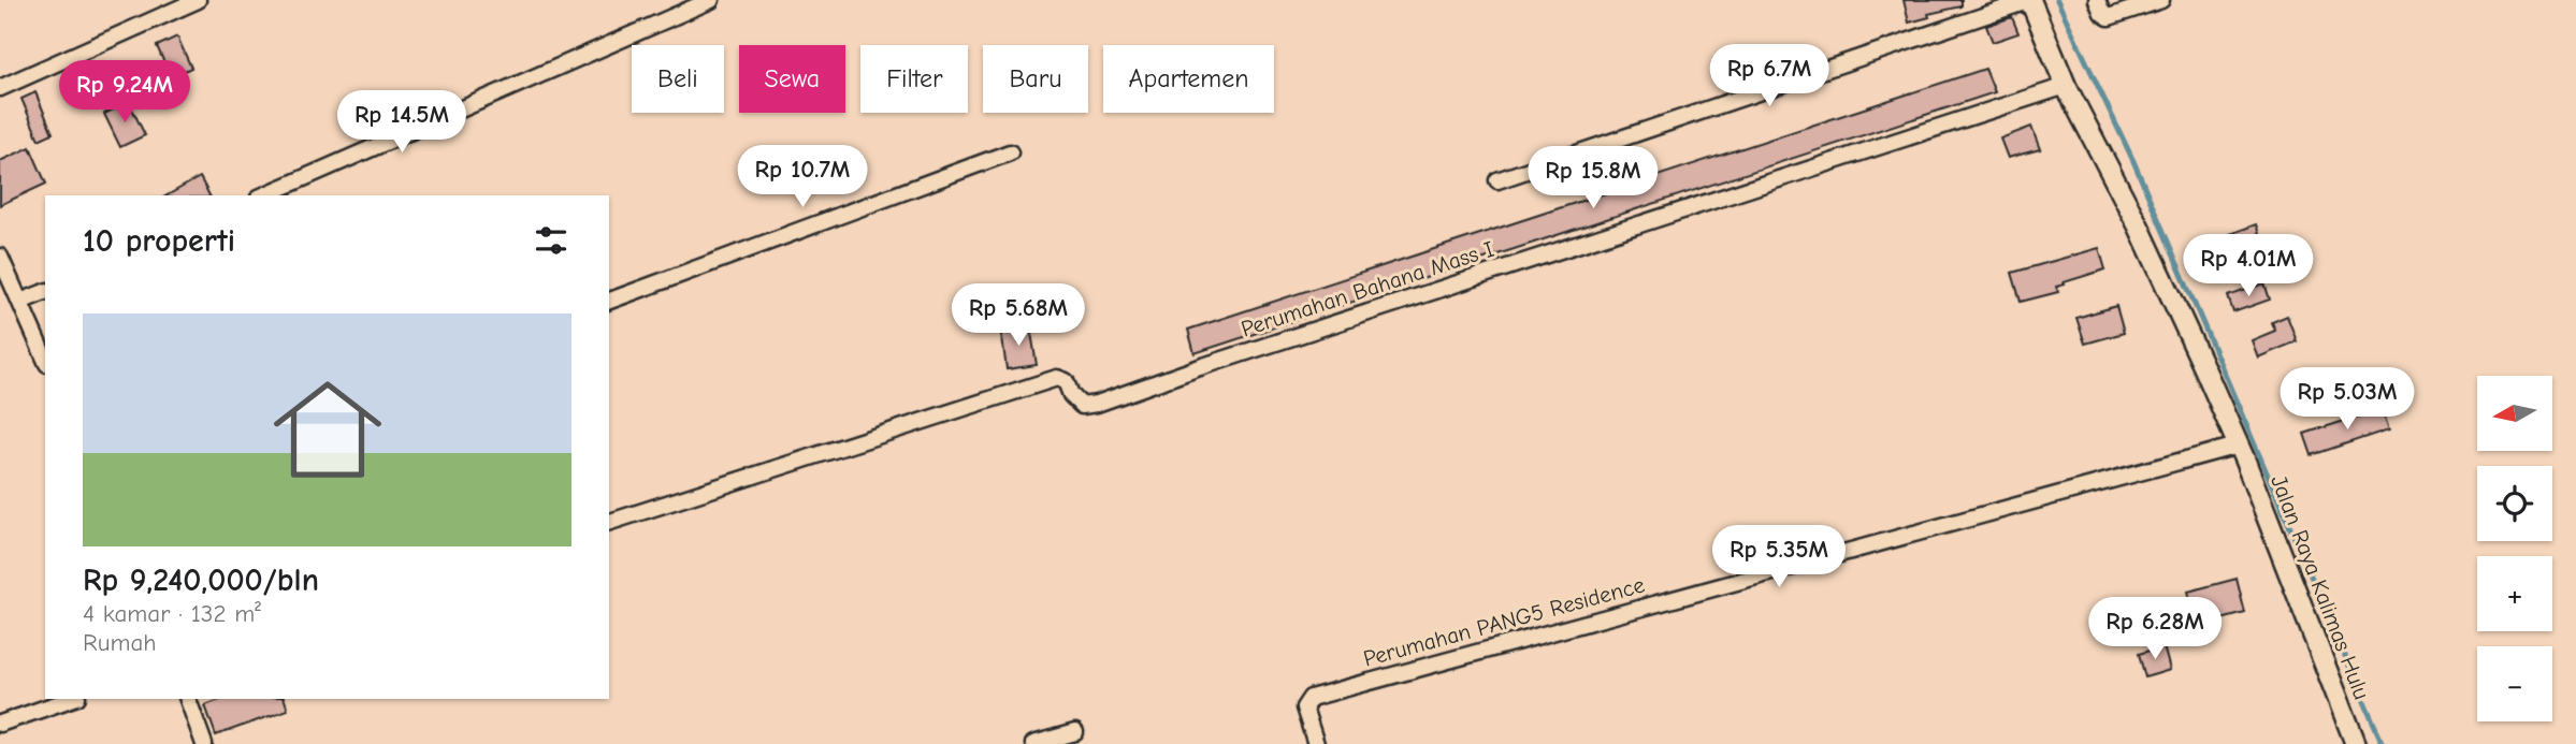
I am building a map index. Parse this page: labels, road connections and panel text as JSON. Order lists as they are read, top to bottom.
{
  "streets": {
    "street": ["Perumahan Bahana Mass I", "Jalan Raya Kalimas Hulu", "Perumahan PANG5 Residence"]
  },
  "crossings": [
    ["Perumahan Bahana Mass I", "Jalan Raya Kalimas Hulu"],
    ["Jalan Raya Kalimas Hulu", "Perumahan PANG5 Residence"]
  ],
  "north": "left",
  "page": {
    "price": [
      "Rp 6.7M",
      "Rp 9.24M",
      "Rp 14.5M",
      "Rp 10.7M",
      "Rp 15.8M",
      "Rp 4.01M",
      "Rp 5.68M",
      "Rp 5.03M",
      "Rp 5.35M",
      "Rp 6.28M"
    ],
    "chip": [
      "Beli",
      "Sewa",
      "Filter",
      "Baru",
      "Apartemen"
    ],
    "heading": "10 properti",
    "list": [
      {
        "name": "Rp 9,240,000/bln",
        "note": "4 kamar · 132 m² · Rumah"
      }
    ],
    "map_buttons": ["+", "−"]
  }
}
